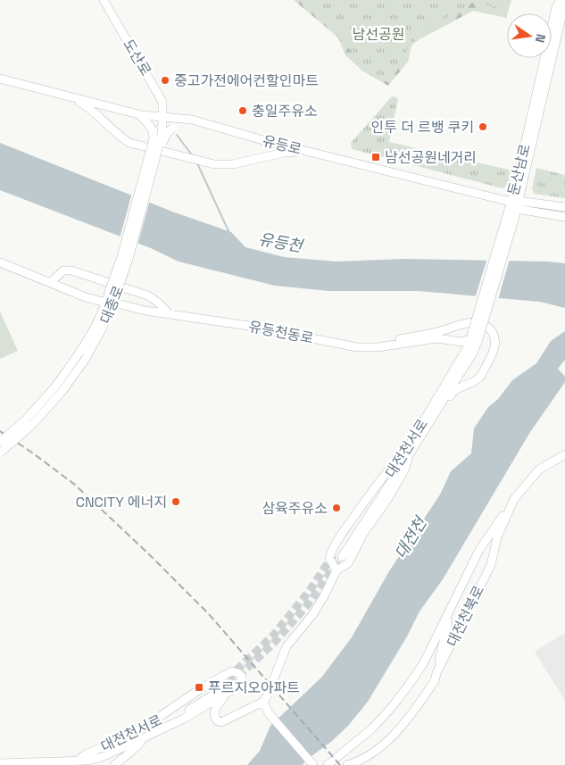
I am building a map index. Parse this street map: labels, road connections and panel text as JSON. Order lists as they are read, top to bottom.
{
  "streets": {
    "main road": [
      "도산로",
      "유등로",
      "둔산남로",
      "대종로",
      "유등천동로",
      "대전천서로",
      "대전천북로"
    ]
  },
  "crossings": [
    ["도산로", "유등로"],
    ["도산로", "대종로"],
    ["유등로", "둔산남로"],
    ["유등로", "대종로"],
    ["둔산남로", "유등천동로"],
    ["둔산남로", "대전천서로"],
    ["대종로", "유등천동로"],
    ["유등천동로", "대전천서로"]
  ],
  "water": ["유등천", "대전천"],
  "parks": ["남선공원"],
  "places": {
    "other": [
      "중고가전에어컨할인마트",
      "충일주유소",
      "인투 더 르뱅 쿠키",
      "CNCITY 에너지",
      "삼육주유소"
    ],
    "transit": ["남선공원네거리", "푸르지오아파트"]
  },
  "north": "right"
}
